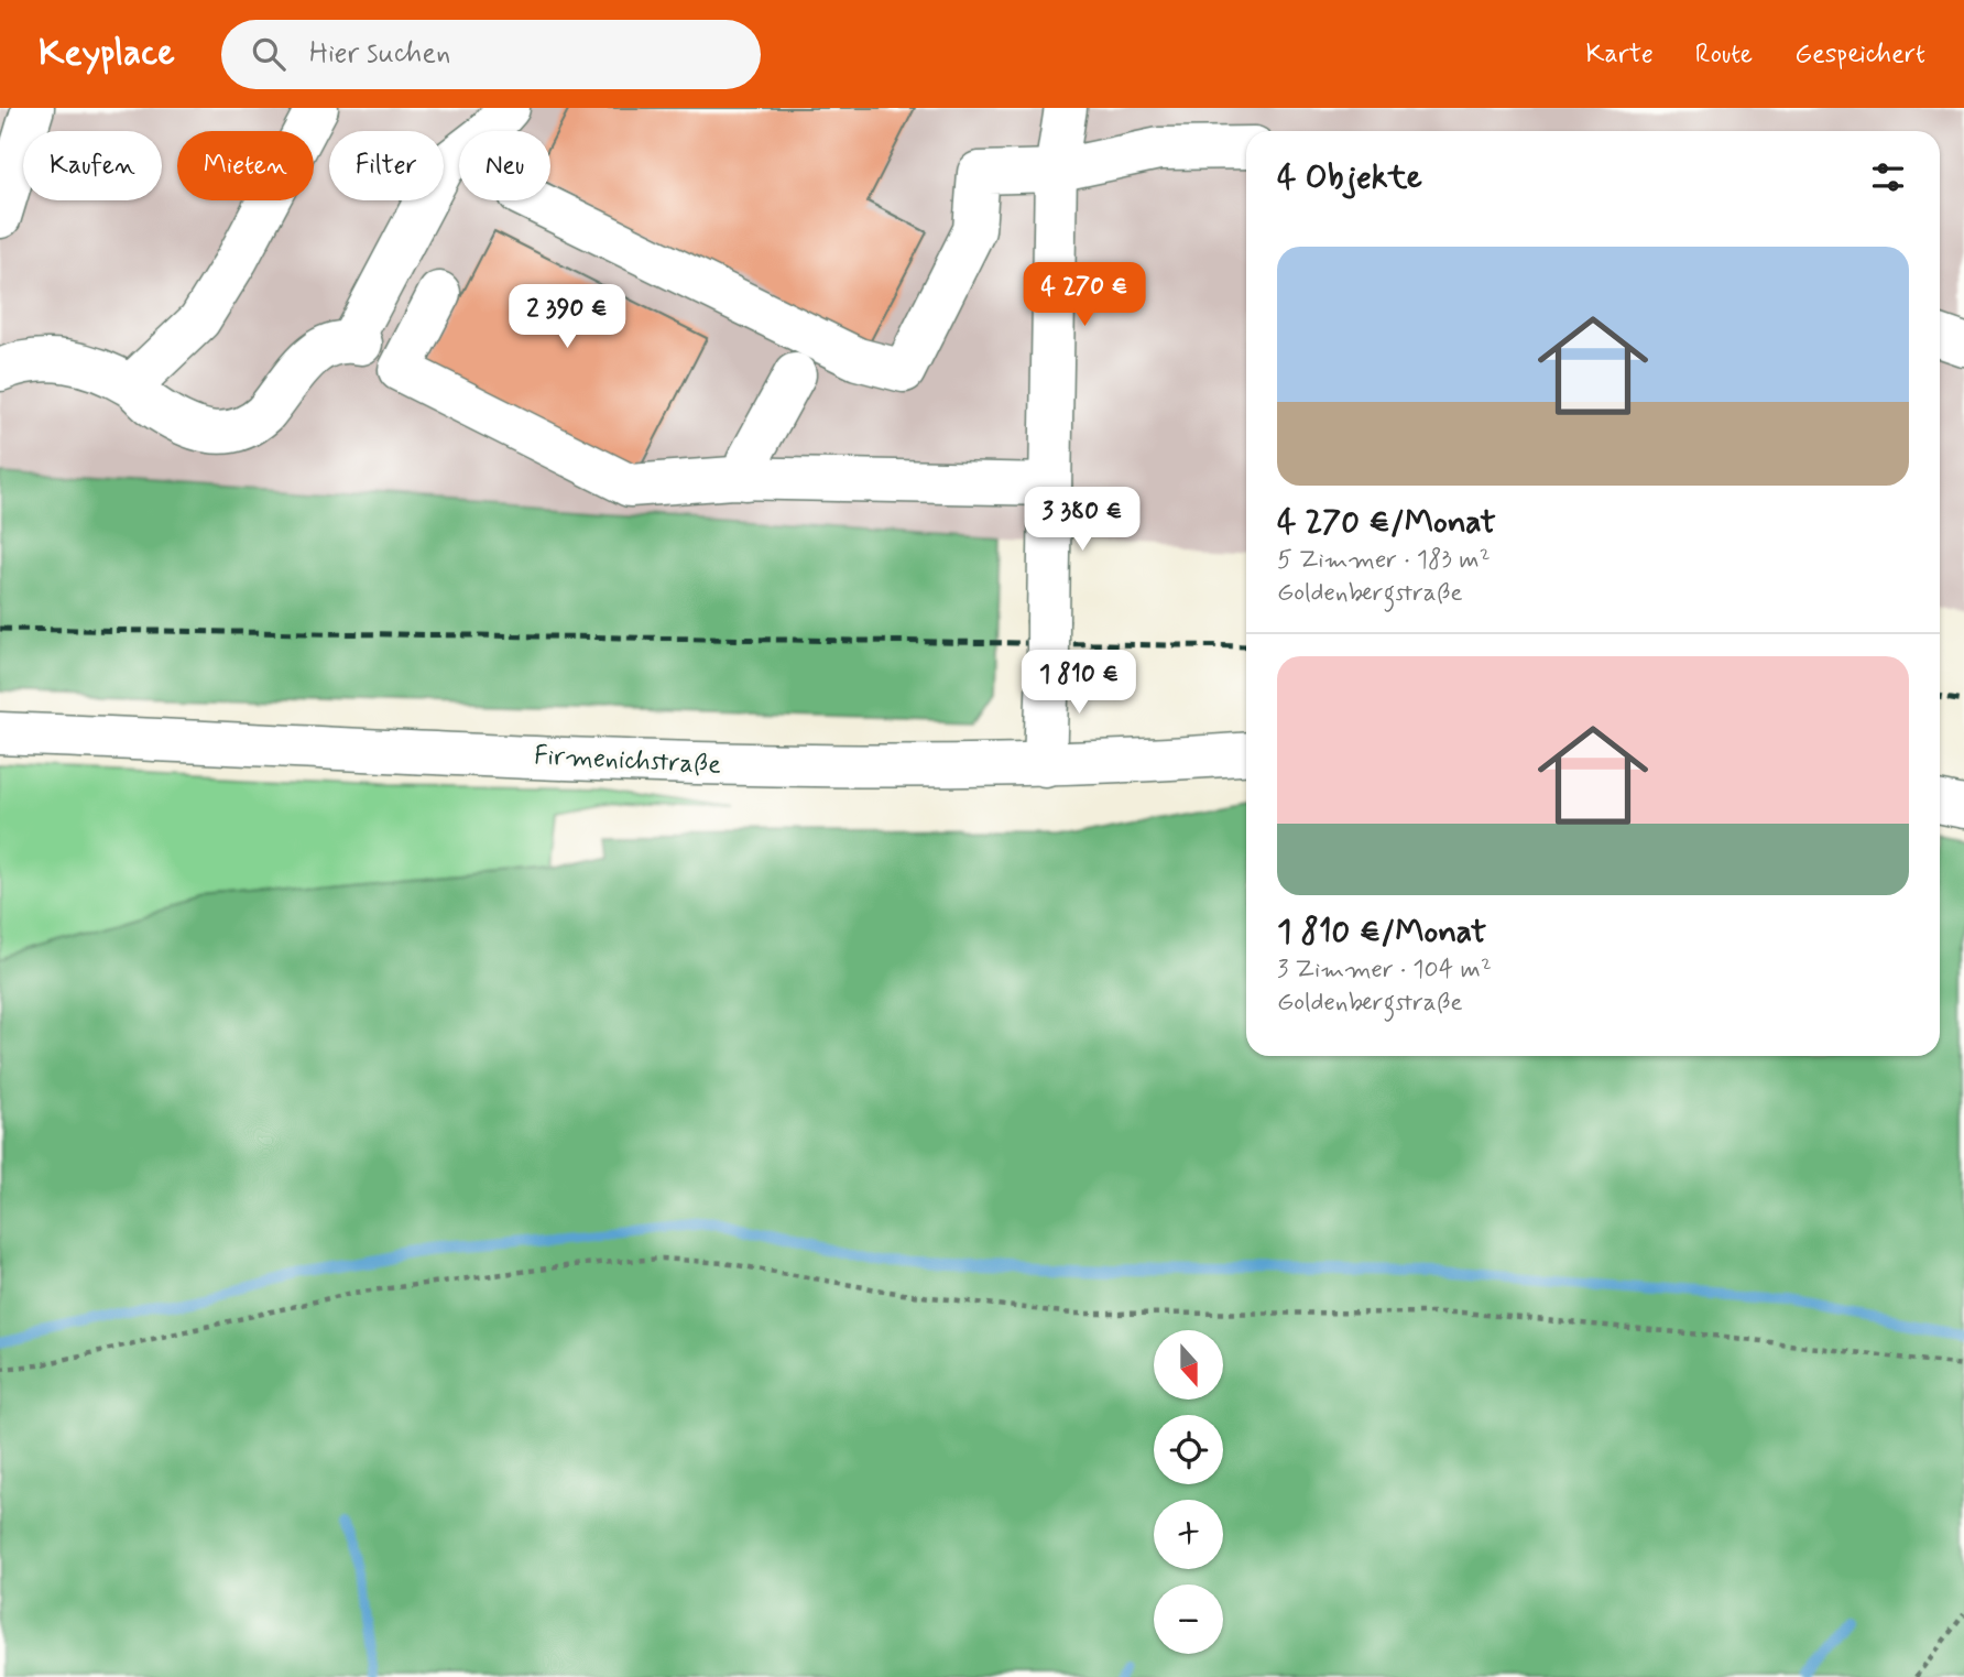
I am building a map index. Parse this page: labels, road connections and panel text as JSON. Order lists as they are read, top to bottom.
{
  "streets": {
    "street": ["Firmenichstraße"]
  },
  "north": "bottom",
  "page": {
    "header": "Keyplace",
    "search": "Hier suchen",
    "nav": ["Karte", "Route", "Gespeichert"],
    "chip": [
      "Kaufen",
      "Mieten",
      "Filter",
      "Neu"
    ],
    "heading": "4 Objekte",
    "list": [
      {
        "name": "4 270 €/Monat",
        "note": "5 Zimmer · 183 m² · Goldenbergstraße"
      },
      {
        "name": "1 810 €/Monat",
        "note": "3 Zimmer · 104 m² · Goldenbergstraße"
      }
    ],
    "price": [
      "4 270 €",
      "2 390 €",
      "3 380 €",
      "1 810 €"
    ],
    "map_buttons": ["+", "−"]
  }
}
